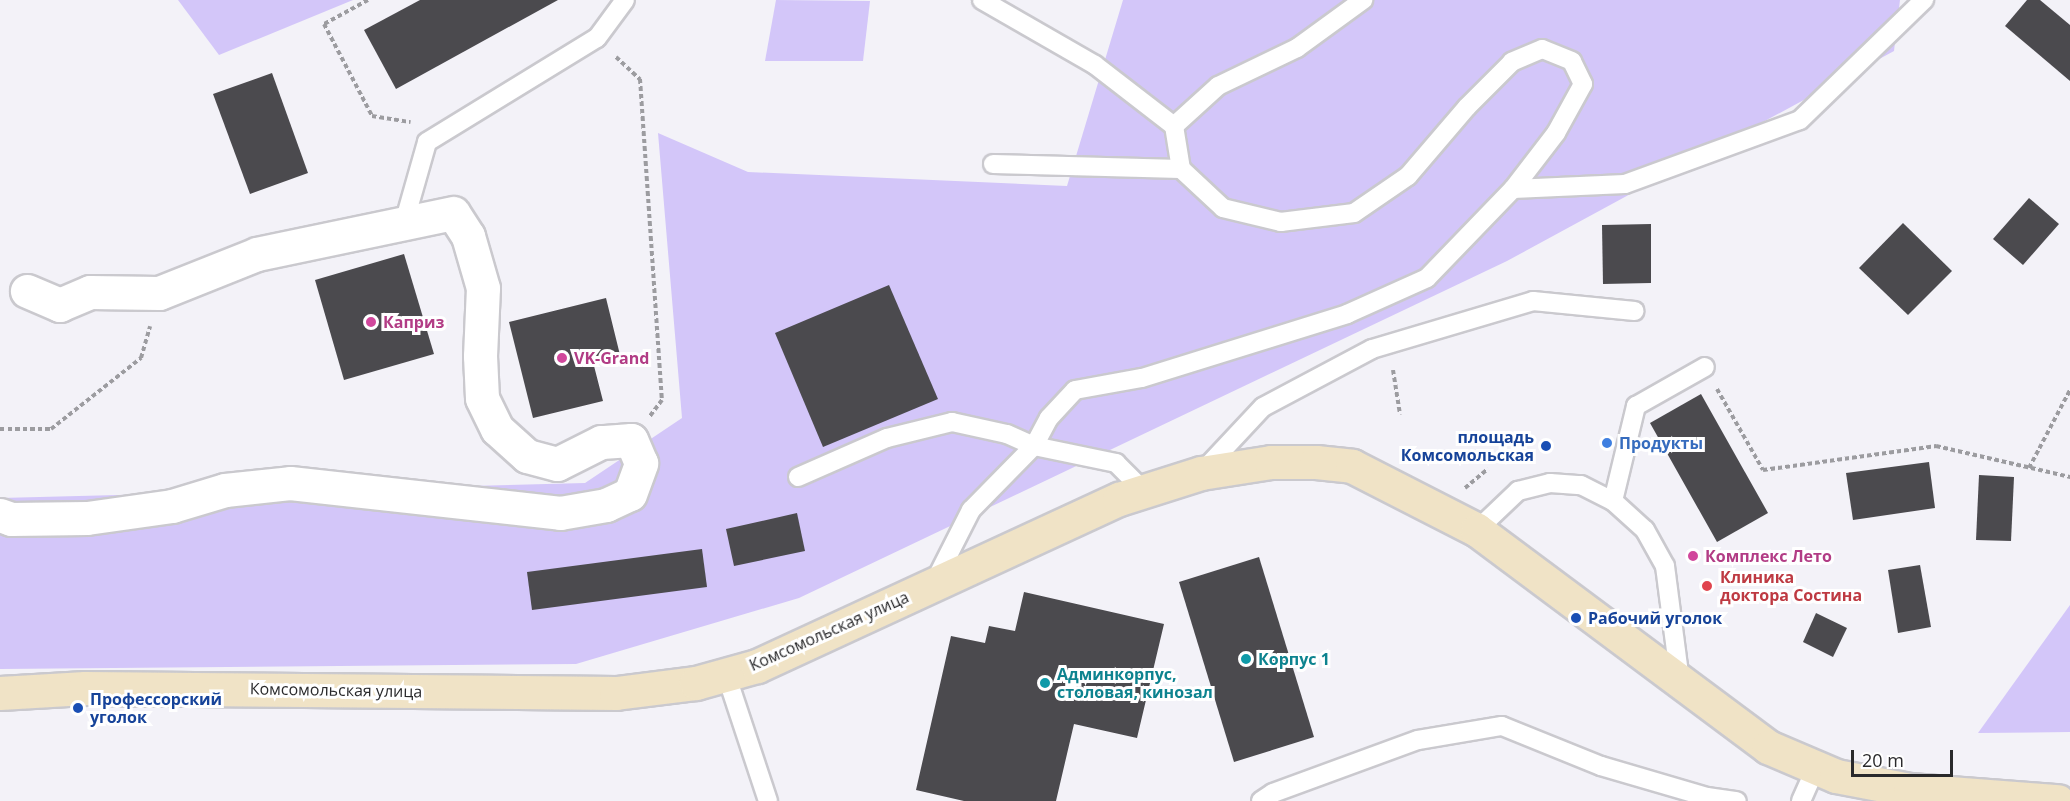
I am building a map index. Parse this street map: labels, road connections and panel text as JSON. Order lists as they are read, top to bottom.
{
  "streets": {
    "main road": ["Комсомольская улица"]
  },
  "places": [
    "Каприз",
    "VK-Grand",
    "Продукты",
    "площадь Комсомольская",
    "Комплекс Лето",
    "Клиника доктора Состина",
    "Рабочий уголок",
    "Корпус 1",
    "Админкорпус, столовая, кинозал",
    "Профессорский уголок"
  ],
  "scale_bar": "20 m"
}
